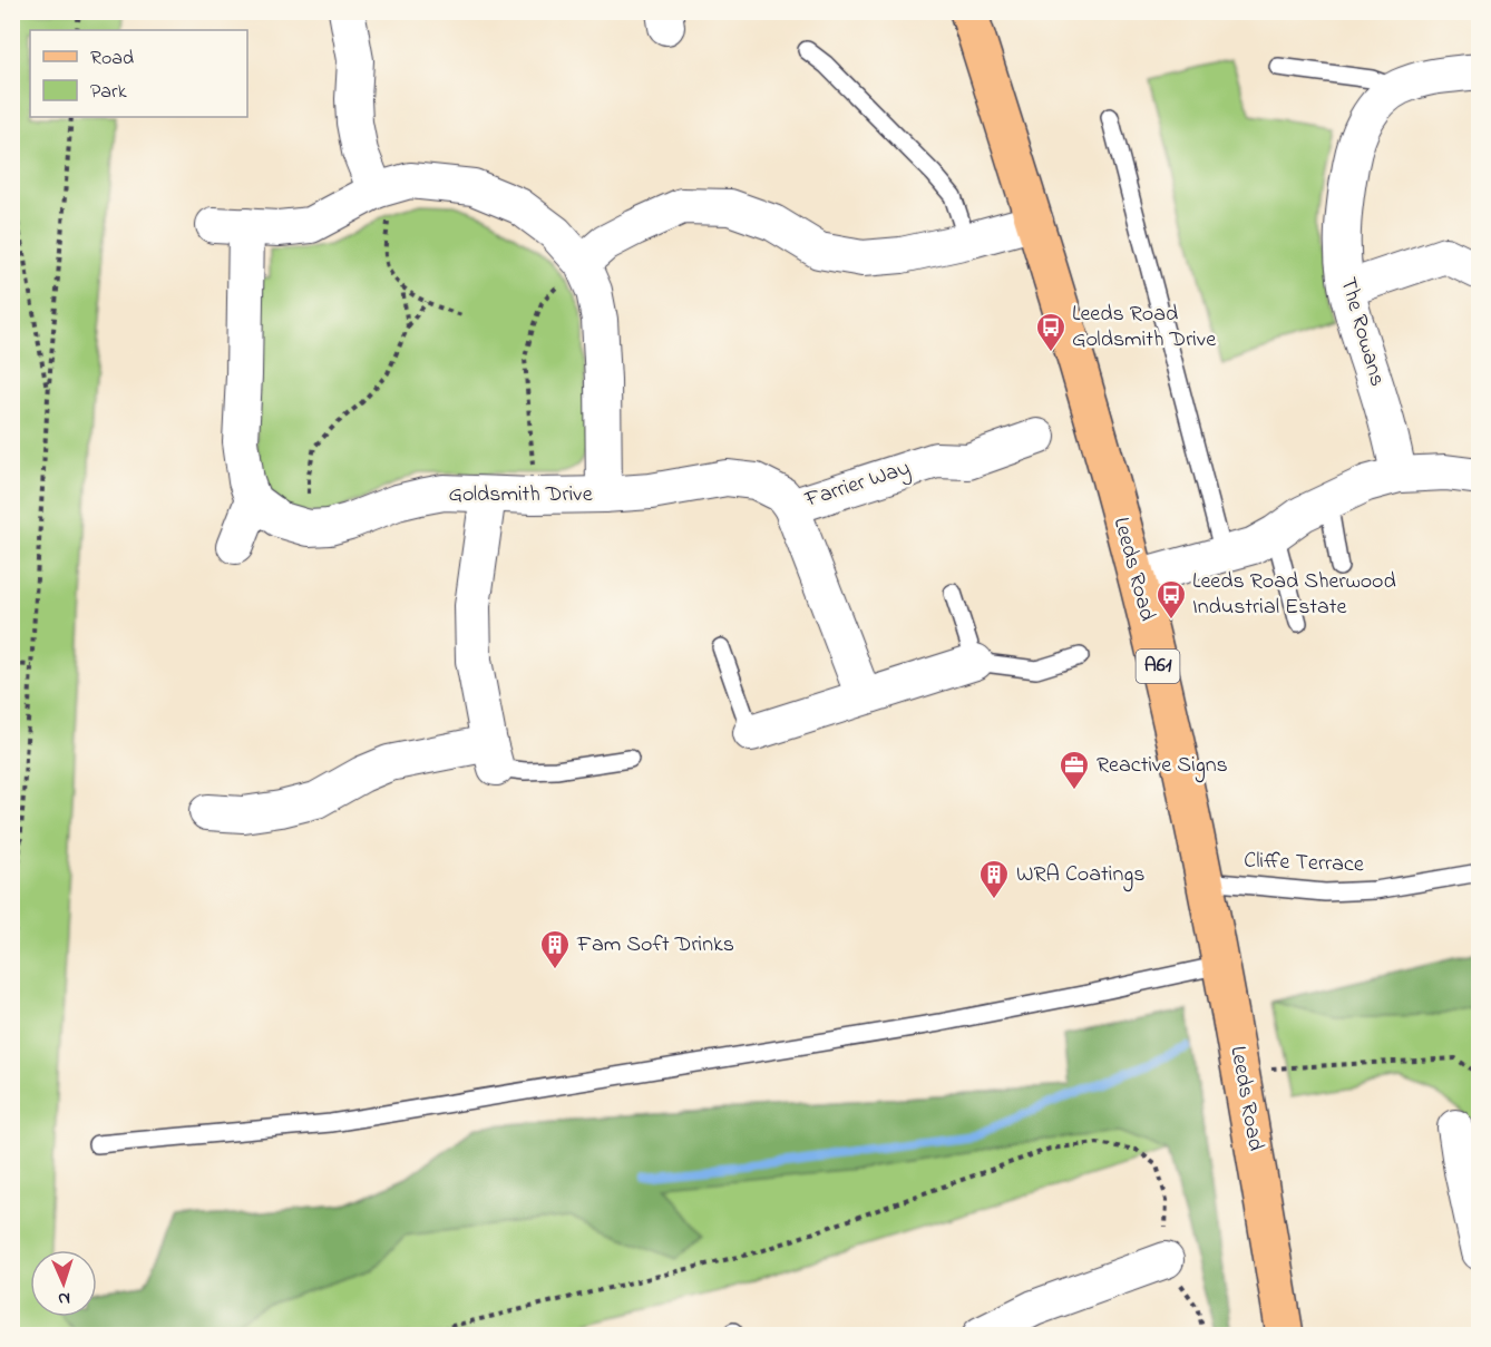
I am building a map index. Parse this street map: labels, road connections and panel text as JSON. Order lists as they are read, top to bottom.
{
  "streets": {
    "main road": ["Leeds Road", "A61"],
    "street": ["The Rowans", "Farrier Way", "Goldsmith Drive"],
    "lane": ["Cliffe Terrace"]
  },
  "crossings": [
    ["Farrier Way", "Goldsmith Drive"],
    ["Leeds Road", "Cliffe Terrace"]
  ],
  "places": {
    "bus stop": ["Leeds Road Goldsmith Drive", "Leeds Road Sherwood Industrial Estate"],
    "office": ["Reactive Signs"],
    "building": ["WRA Coatings", "Fam Soft Drinks"]
  },
  "legend": ["Road", "Park"],
  "north": "bottom"
}
